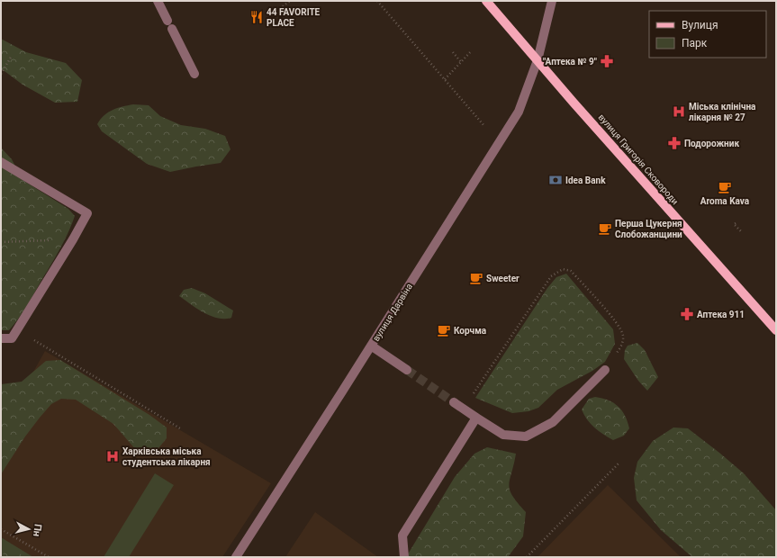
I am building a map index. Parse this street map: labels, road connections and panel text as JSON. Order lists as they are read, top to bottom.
{
  "streets": {
    "main road": ["вулиця Григорія Сковороди"],
    "street": ["вулиця Дарвіна"]
  },
  "crossings": [
    ["вулиця Григорія Сковороди", "вулиця Дарвіна"]
  ],
  "places": {
    "restaurant": ["44 FAVORITE PLACE"],
    "pharmacy": ["\"Аптека № 9\"", "Подорожник", "Аптека 911"],
    "hospital": ["Міська клінічна лікарня № 27", "Харківська міська студентська лікарня"],
    "bank": ["Idea Bank"],
    "cafe": [
      "Aroma Kava",
      "Перша Цукерня Слобожанщини",
      "Sweeter",
      "Корчма"
    ]
  },
  "legend": ["Вулиця", "Парк"],
  "north": "right"
}
